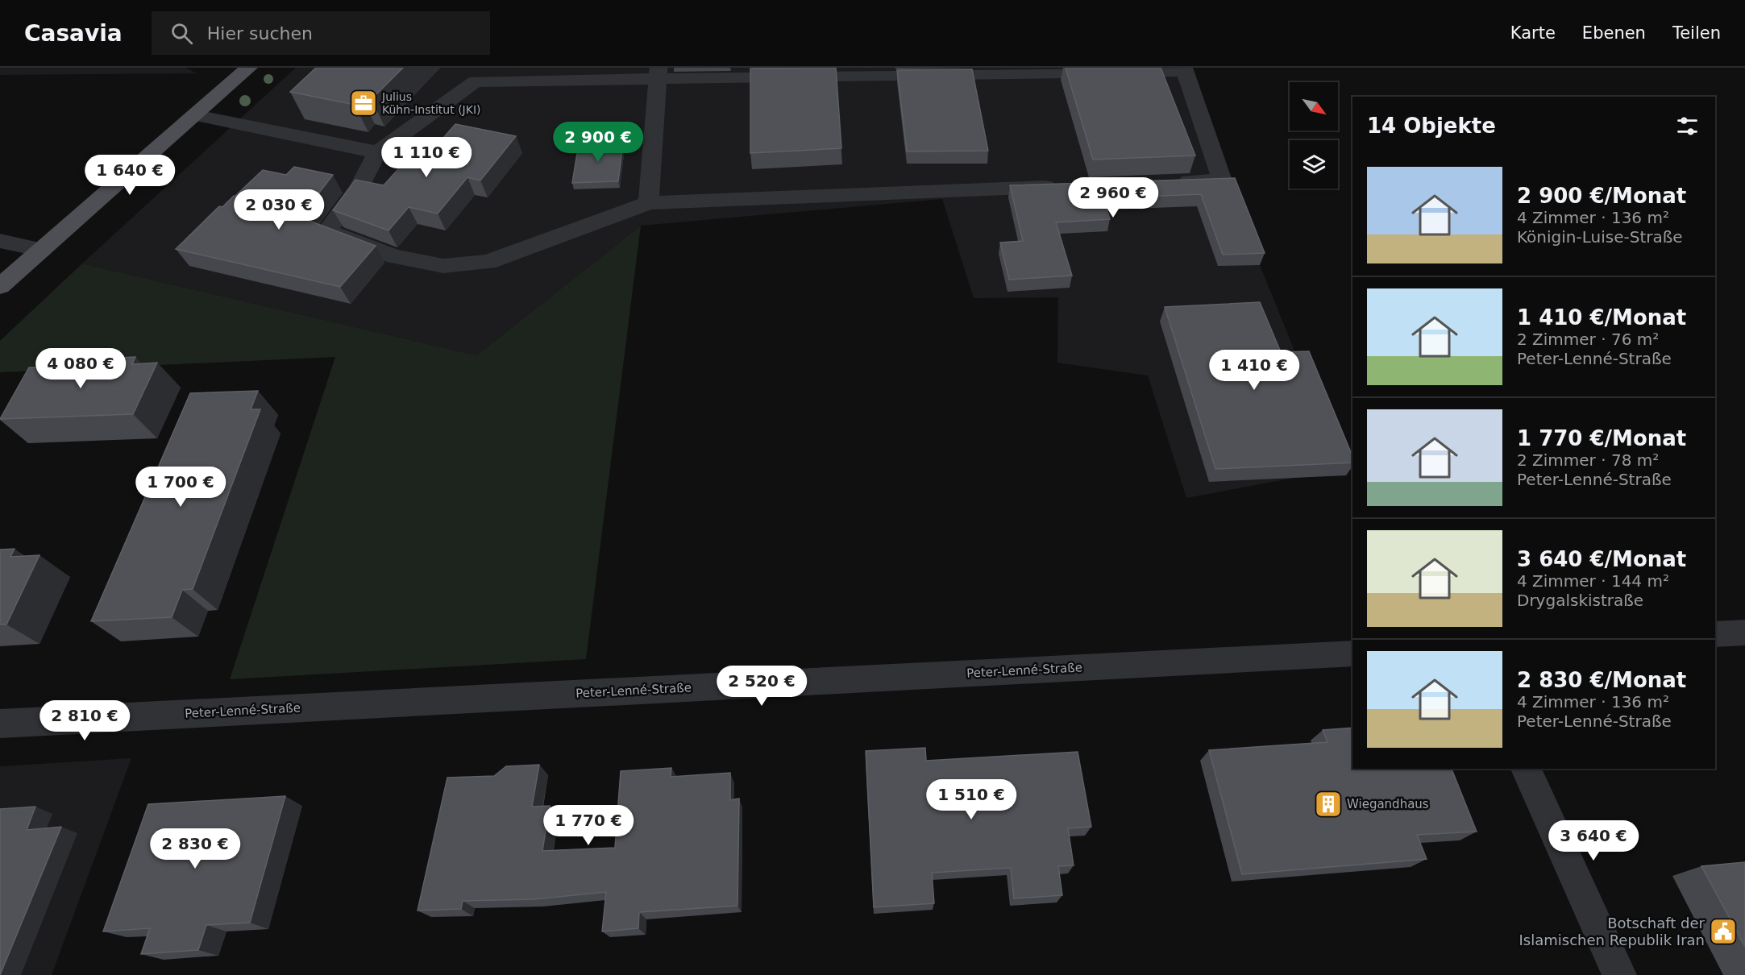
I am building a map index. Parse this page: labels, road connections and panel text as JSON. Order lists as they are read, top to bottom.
{
  "streets": {
    "street": ["Peter-Lenné-Straße"]
  },
  "places": {
    "office": ["Julius Kühn-Institut (JKI)"],
    "building": ["Wiegandhaus"],
    "public building": ["Botschaft der Islamischen Republik Iran"]
  },
  "north": "bottom right",
  "page": {
    "header": "Casavia",
    "search": "Hier suchen",
    "nav": ["Karte", "Ebenen", "Teilen"],
    "heading": "14 Objekte",
    "price": [
      "2 900 €",
      "1 110 €",
      "1 640 €",
      "2 960 €",
      "2 030 €",
      "4 080 €",
      "1 410 €",
      "1 700 €",
      "2 520 €",
      "2 810 €",
      "1 510 €",
      "1 770 €",
      "3 640 €",
      "2 830 €"
    ],
    "list": [
      {
        "name": "2 900 €/Monat",
        "note": "4 Zimmer · 136 m² · Königin-Luise-Straße"
      },
      {
        "name": "1 410 €/Monat",
        "note": "2 Zimmer · 76 m² · Peter-Lenné-Straße"
      },
      {
        "name": "1 770 €/Monat",
        "note": "2 Zimmer · 78 m² · Peter-Lenné-Straße"
      },
      {
        "name": "3 640 €/Monat",
        "note": "4 Zimmer · 144 m² · Drygalskistraße"
      },
      {
        "name": "2 830 €/Monat",
        "note": "4 Zimmer · 136 m² · Peter-Lenné-Straße"
      }
    ]
  }
}
